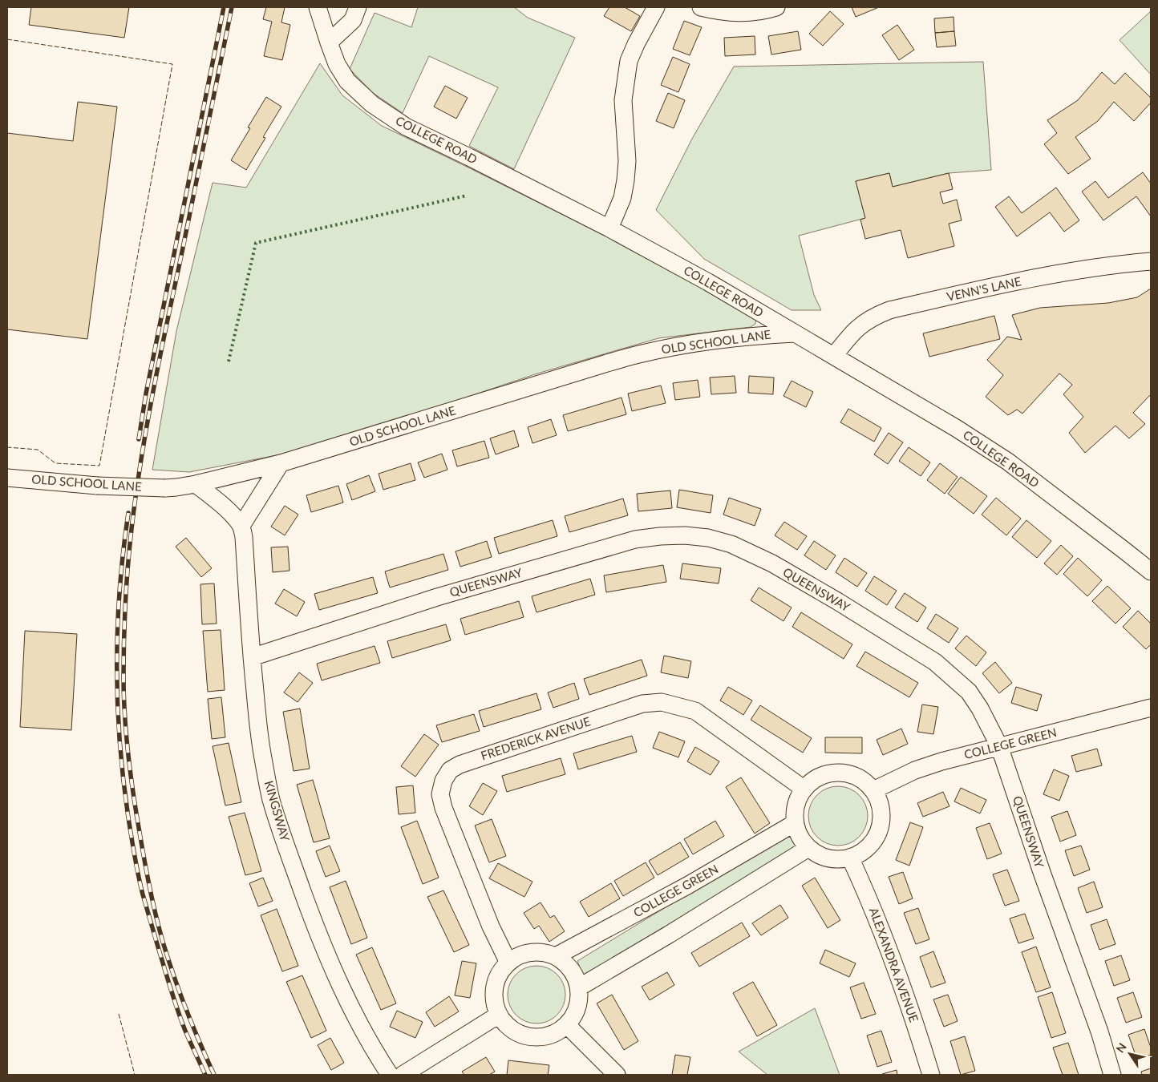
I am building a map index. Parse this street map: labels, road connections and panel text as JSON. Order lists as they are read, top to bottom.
{
  "streets": {
    "street": [
      "COLLEGE ROAD",
      "VENN'S LANE",
      "OLD SCHOOL LANE",
      "QUEENSWAY",
      "FREDERICK AVENUE",
      "COLLEGE GREEN",
      "KINGSWAY",
      "ALEXANDRA AVENUE"
    ]
  },
  "crossings": [
    ["COLLEGE ROAD", "VENN'S LANE"],
    ["COLLEGE ROAD", "OLD SCHOOL LANE"],
    ["QUEENSWAY", "COLLEGE GREEN"],
    ["QUEENSWAY", "KINGSWAY"],
    ["FREDERICK AVENUE", "COLLEGE GREEN"],
    ["FREDERICK AVENUE", "ALEXANDRA AVENUE"],
    ["COLLEGE GREEN", "ALEXANDRA AVENUE"]
  ],
  "north": "top left"
}
